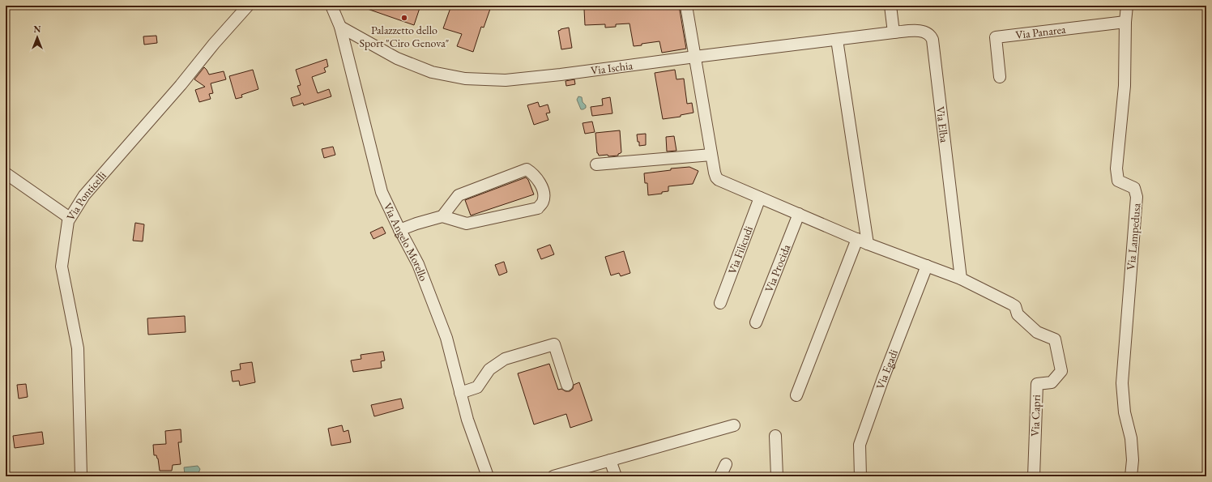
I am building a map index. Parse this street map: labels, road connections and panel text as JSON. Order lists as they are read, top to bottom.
{
  "streets": {
    "street": [
      "Via Panarea",
      "Via Ischia",
      "Via Elba",
      "Via Ponticelli",
      "Via Lampedusa",
      "Via Angelo Morello",
      "Via Filicudi",
      "Via Procida",
      "Via Egadi",
      "Via Capri"
    ]
  },
  "crossings": [
    ["Via Panarea", "Via Lampedusa"],
    ["Via Ischia", "Via Elba"],
    ["Via Ischia", "Via Angelo Morello"],
    ["Via Elba", "Via Capri"]
  ],
  "places": ["Palazzetto dello Sport \"Ciro Genova\""],
  "north": "top"
}
